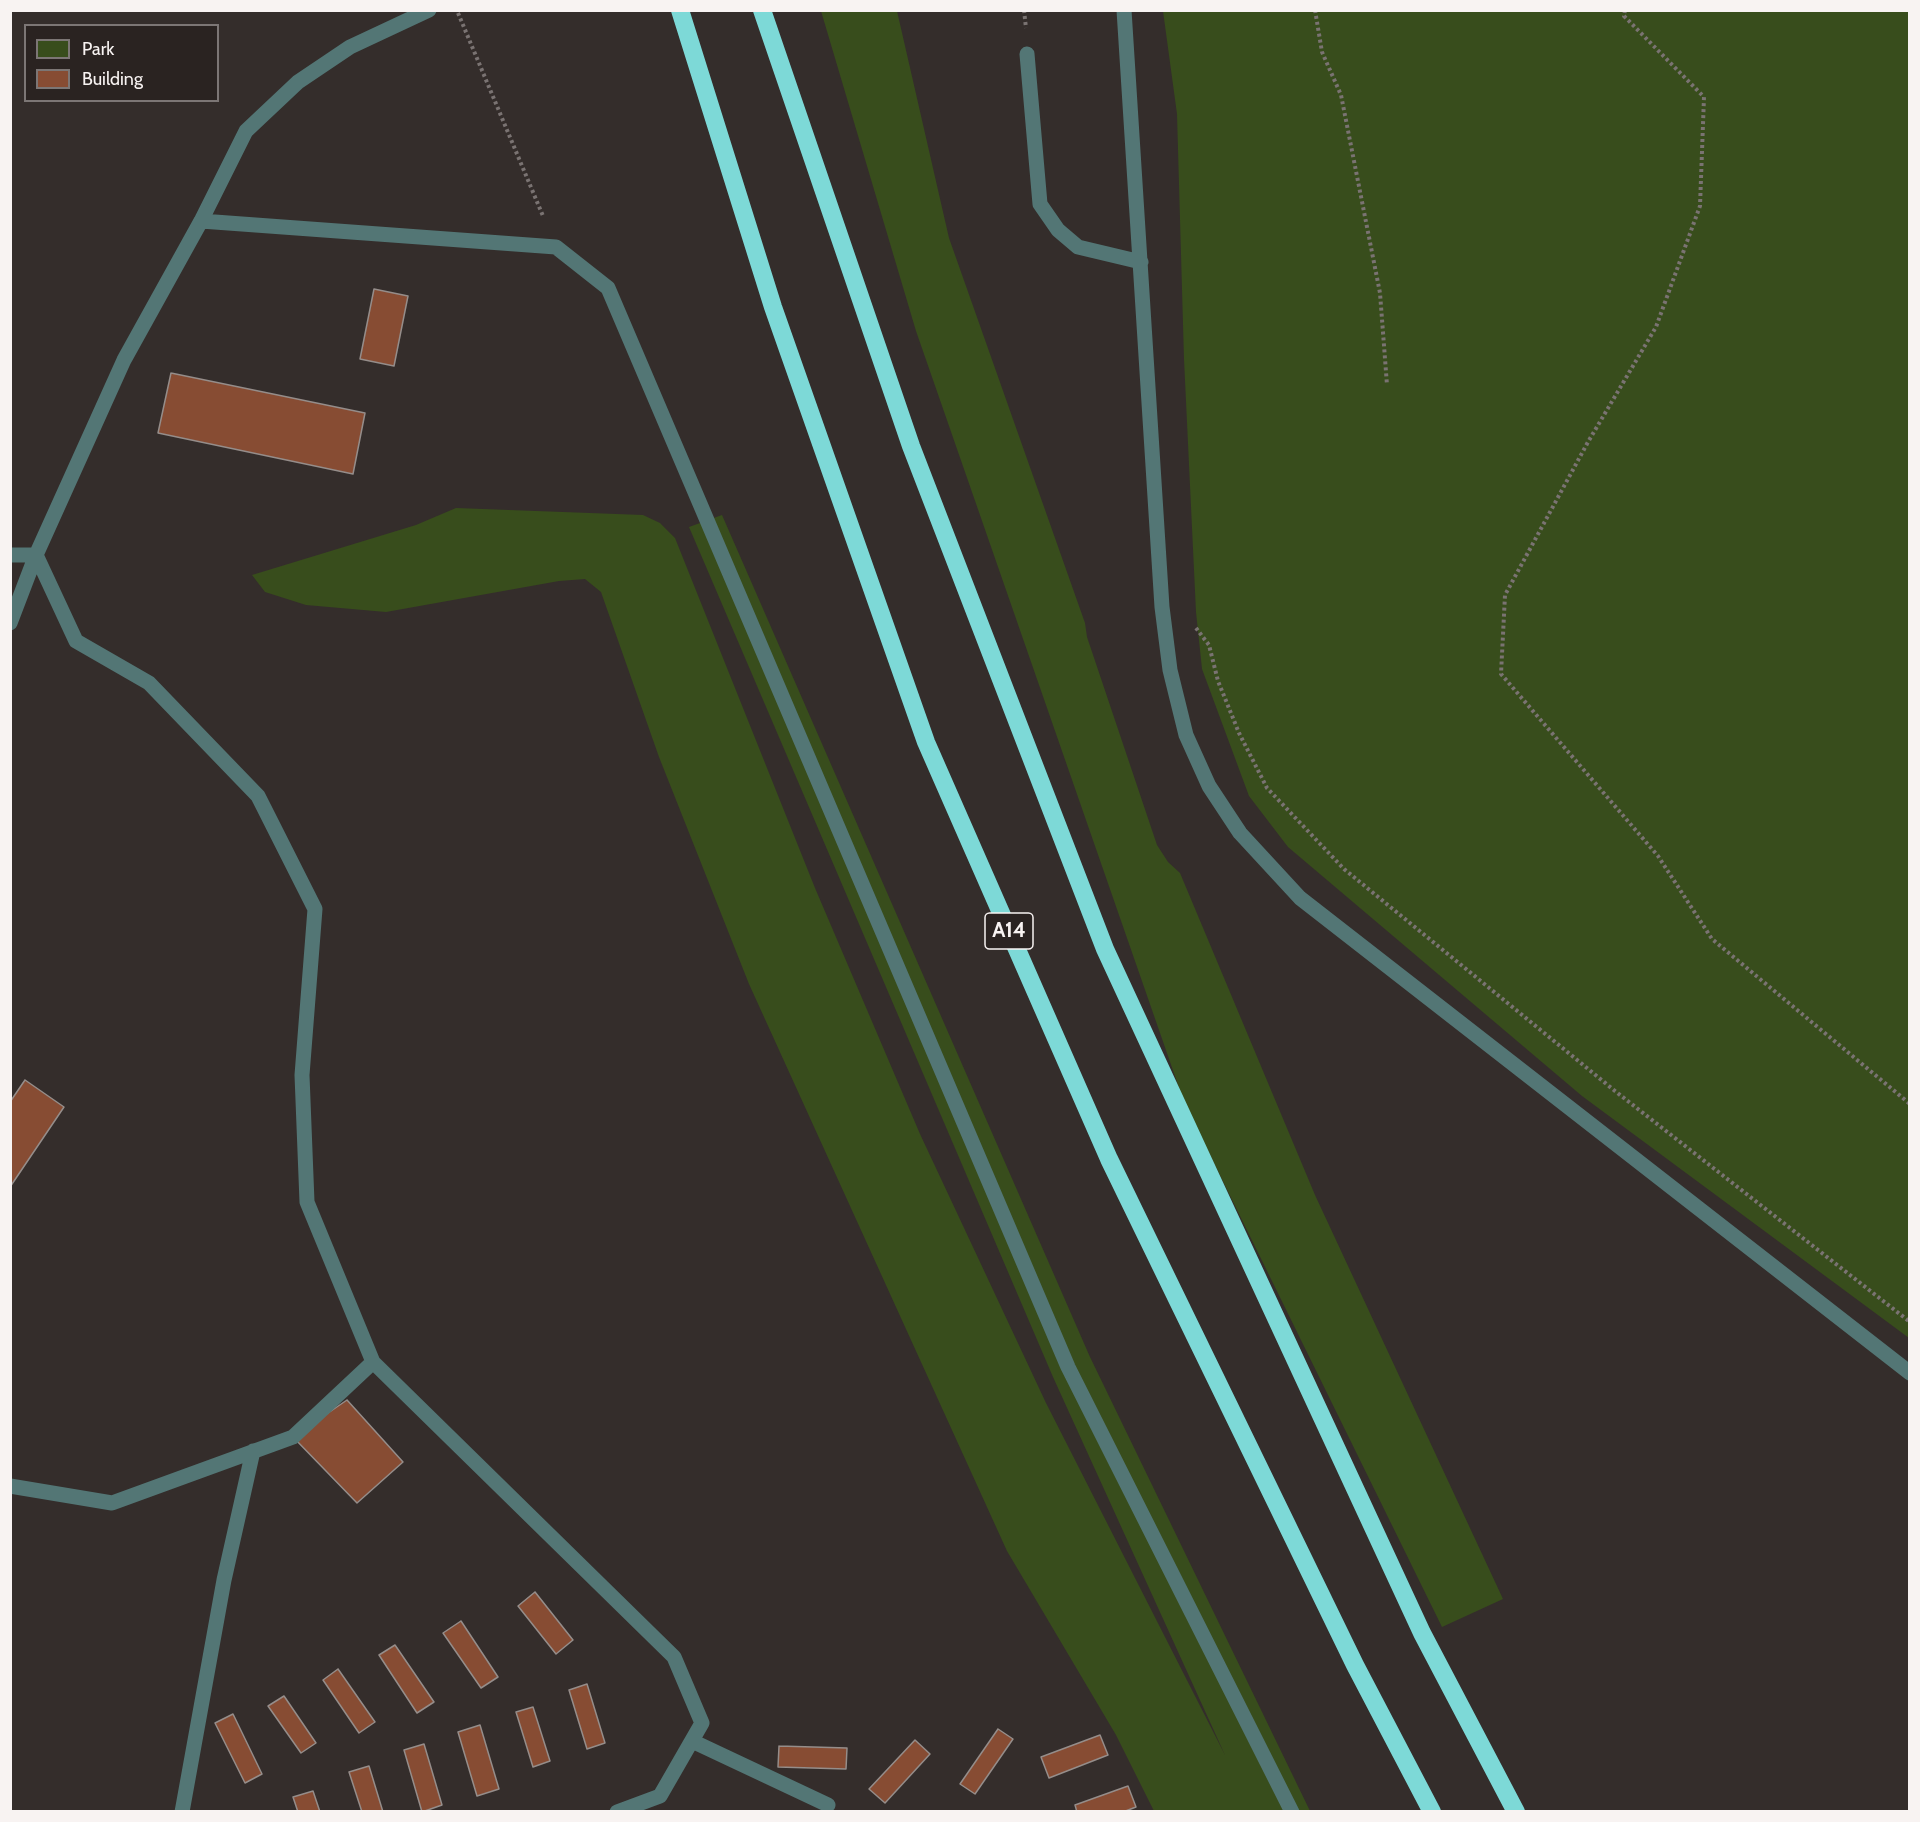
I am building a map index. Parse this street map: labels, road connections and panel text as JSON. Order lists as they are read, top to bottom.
{
  "streets": {
    "highway": ["A14"]
  },
  "legend": ["Park", "Building"]
}
